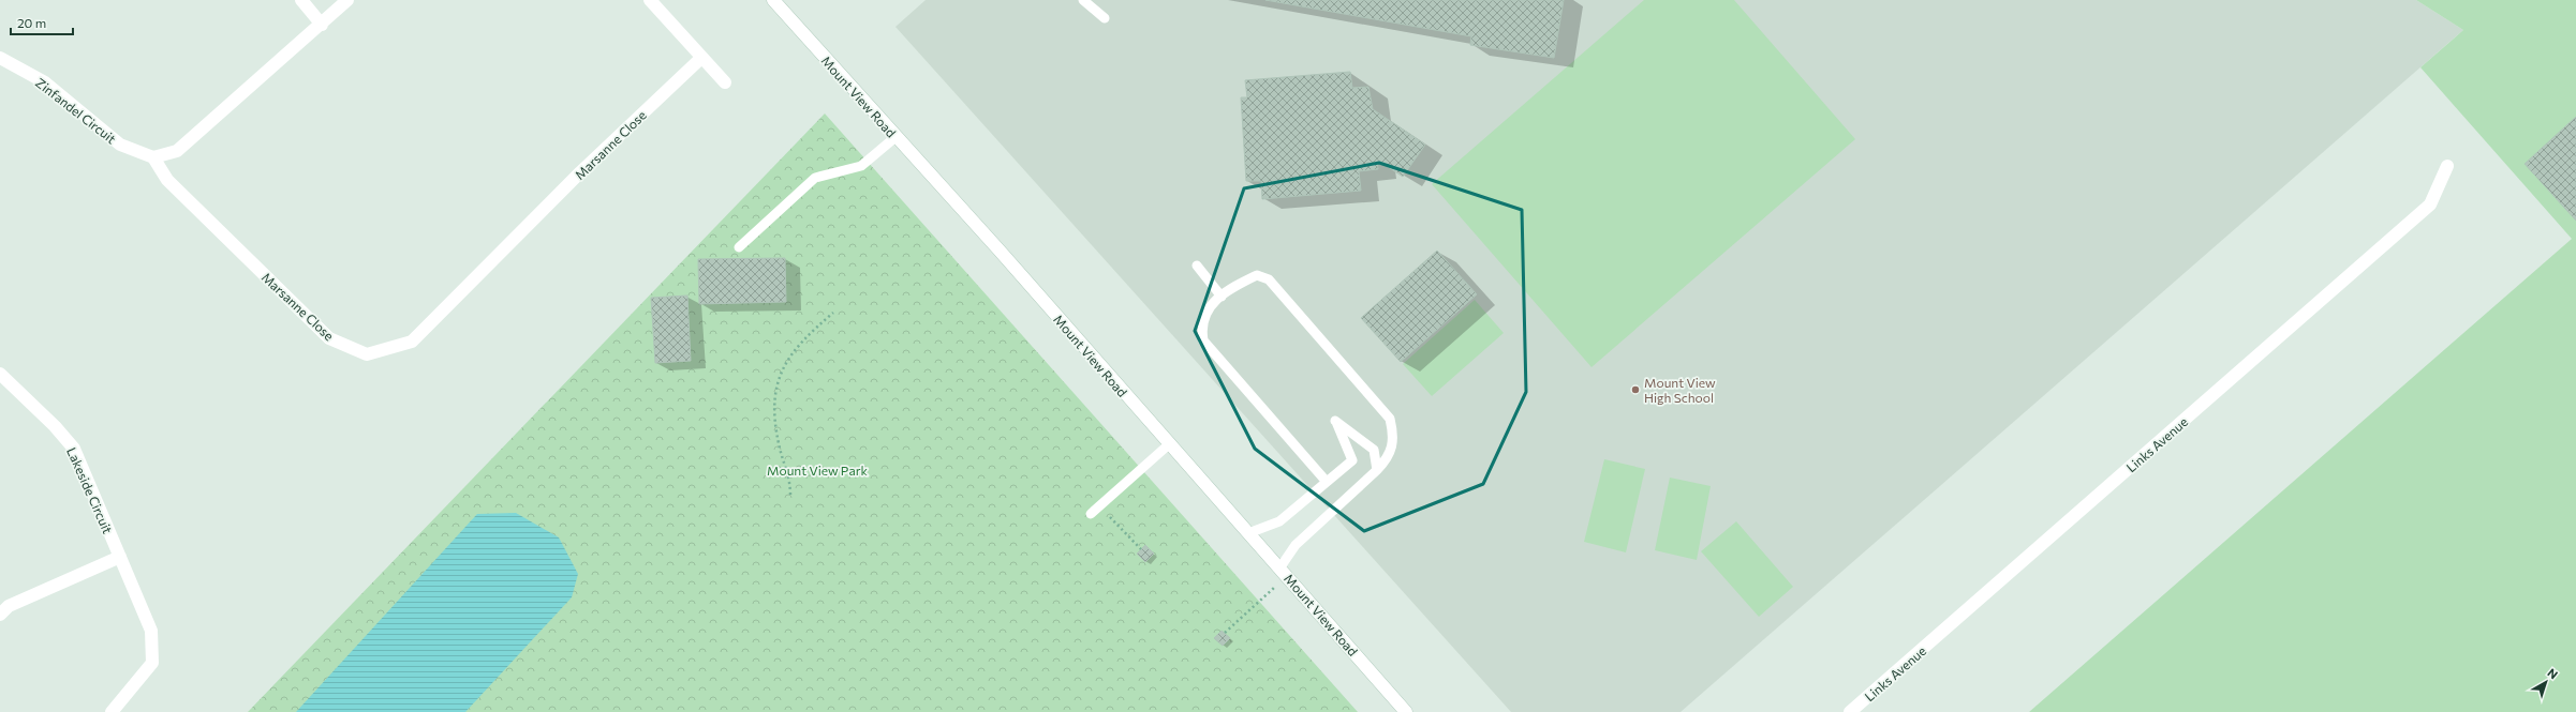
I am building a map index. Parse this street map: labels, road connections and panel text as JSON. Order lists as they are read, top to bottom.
{
  "streets": {
    "street": [
      "Mount View Road",
      "Zinfandel Circuit",
      "Marsanne Close",
      "Links Avenue",
      "Lakeside Circuit"
    ]
  },
  "crossings": [
    ["Zinfandel Circuit", "Marsanne Close"]
  ],
  "parks": ["Mount View Park"],
  "places": ["Mount View High School"],
  "scale_bar": "20 m",
  "north": "top right"
}
